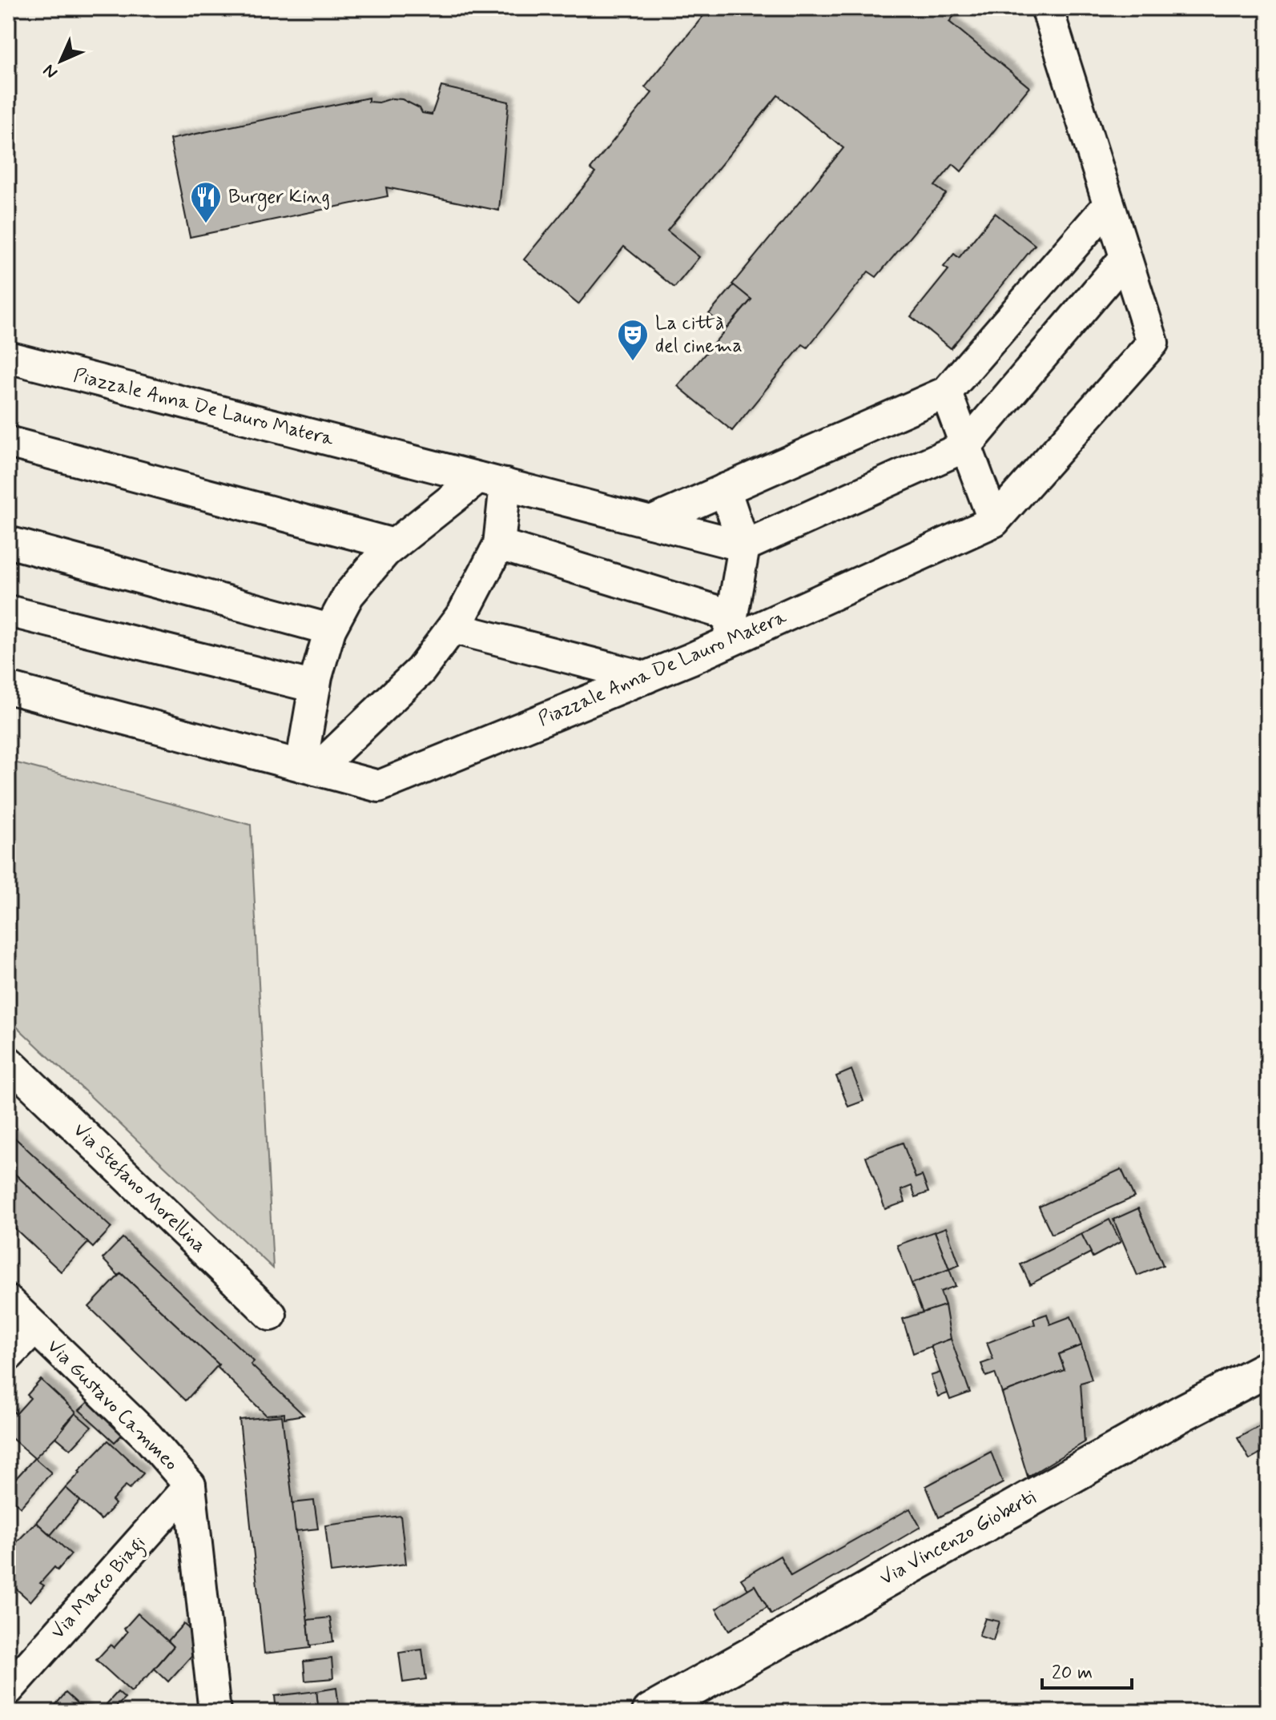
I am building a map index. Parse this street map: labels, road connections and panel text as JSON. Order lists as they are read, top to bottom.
{
  "streets": {
    "main road": ["Via Vincenzo Gioberti"],
    "street": [
      "Piazzale Anna De Lauro Matera",
      "Via Stefano Morellina",
      "Via Gustavo Cammeo",
      "Via Marco Biagi"
    ]
  },
  "crossings": [
    ["Via Gustavo Cammeo", "Via Marco Biagi"]
  ],
  "places": {
    "restaurant": ["Burger King"],
    "theatre": ["La città del cinema"]
  },
  "scale_bar": "20 m",
  "north": "bottom left"
}
